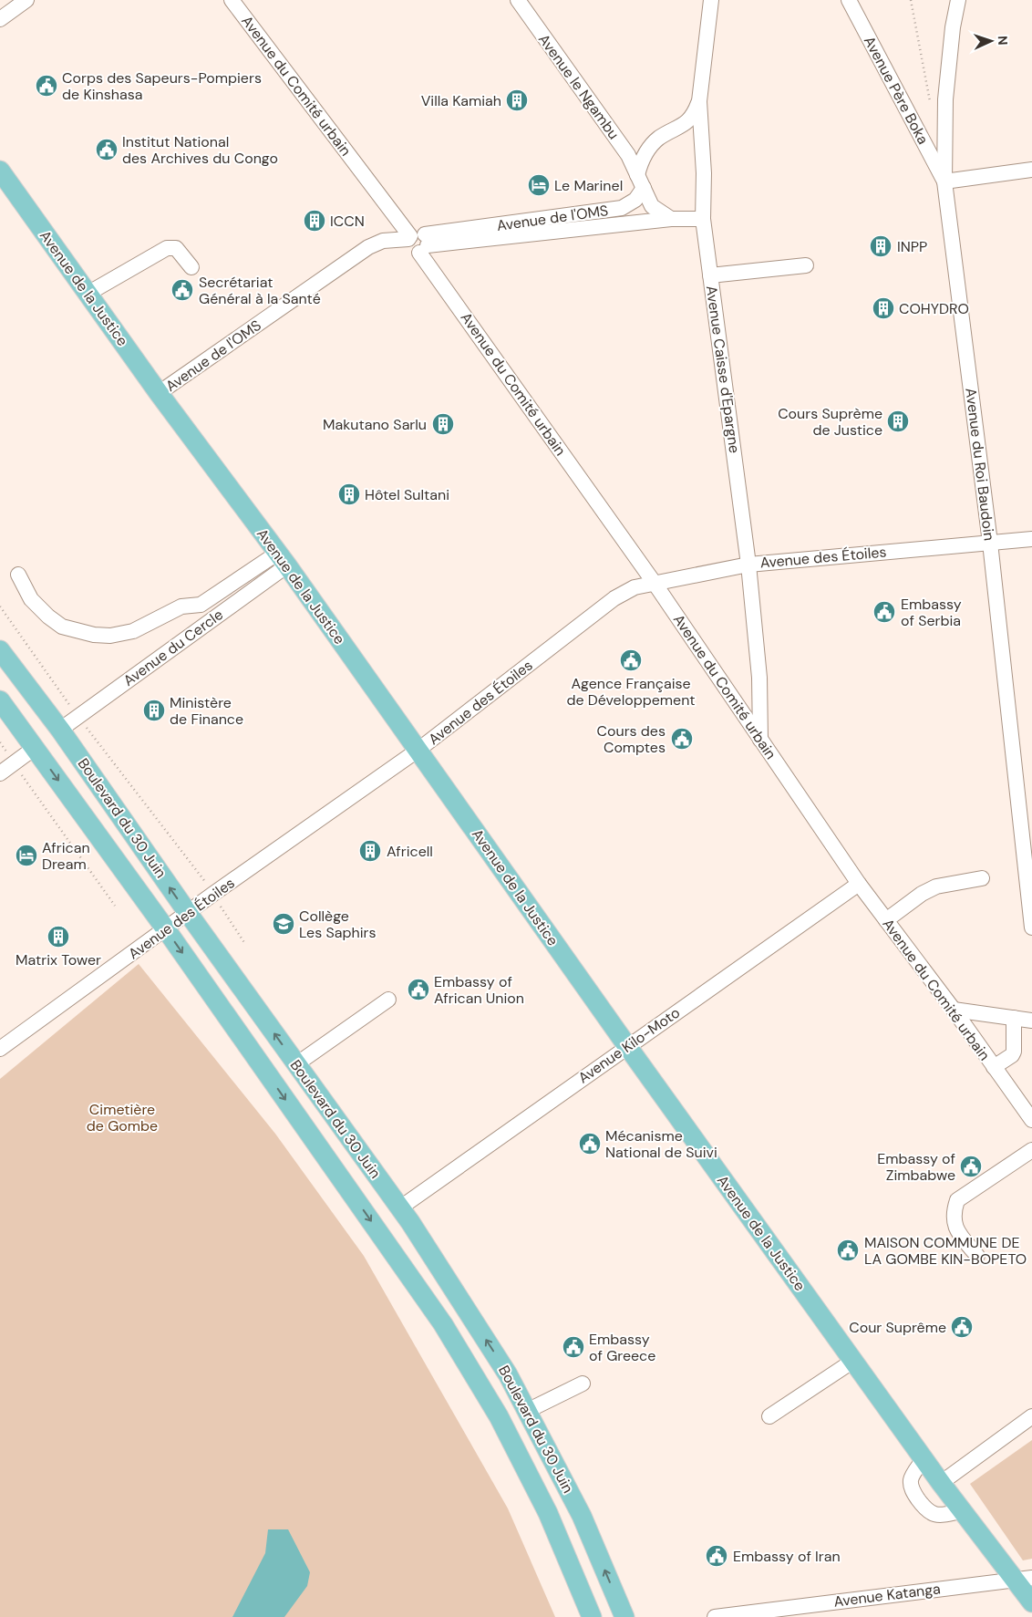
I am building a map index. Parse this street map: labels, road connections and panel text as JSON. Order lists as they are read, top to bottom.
{
  "streets": {
    "main road": ["Avenue de la Justice", "Boulevard du 30 Juin"],
    "street": [
      "Avenue du Comité urbain",
      "Avenue le Ngambu",
      "Avenue Père Boka",
      "Avenue de l'OMS",
      "Avenue Caisse d'Epargne",
      "Avenue du Roi Baudoin",
      "Avenue des Étoiles",
      "Avenue du Cercle",
      "Avenue Kilo-Moto",
      "Avenue Katanga"
    ]
  },
  "crossings": [
    ["Avenue du Comité urbain", "Avenue de l'OMS"],
    ["Avenue du Comité urbain", "Avenue Caisse d'Epargne"],
    ["Avenue du Comité urbain", "Avenue des Étoiles"],
    ["Avenue du Comité urbain", "Avenue Kilo-Moto"],
    ["Avenue le Ngambu", "Avenue de l'OMS"],
    ["Avenue Père Boka", "Avenue du Roi Baudoin"],
    ["Avenue de l'OMS", "Avenue de la Justice"],
    ["Avenue de la Justice", "Avenue des Étoiles"],
    ["Avenue de la Justice", "Avenue du Cercle"],
    ["Avenue de la Justice", "Avenue Kilo-Moto"],
    ["Avenue de la Justice", "Avenue Katanga"],
    ["Avenue Caisse d'Epargne", "Avenue des Étoiles"],
    ["Avenue du Roi Baudoin", "Avenue des Étoiles"],
    ["Avenue des Étoiles", "Boulevard du 30 Juin"],
    ["Avenue du Cercle", "Boulevard du 30 Juin"],
    ["Boulevard du 30 Juin", "Avenue Kilo-Moto"]
  ],
  "parks": ["Cimetière de Gombe"],
  "places": {
    "public building": [
      "Corps des Sapeurs-Pompiers de Kinshasa",
      "Institut National des Archives du Congo",
      "Secrétariat Général à la Santé",
      "Embassy of Serbia",
      "Agence Française de Développement",
      "Cours des Comptes",
      "Embassy of African Union",
      "Mécanisme National de Suivi",
      "Embassy of Zimbabwe",
      "MAISON COMMUNE DE LA GOMBE KIN-BOPETO",
      "Cour Suprême",
      "Embassy of Greece",
      "Embassy of Iran"
    ],
    "building": [
      "Villa Kamiah",
      "ICCN",
      "INPP",
      "COHYDRO",
      "Cours Suprème de Justice",
      "Makutano Sarlu",
      "Hôtel Sultani",
      "Ministère de Finance",
      "Africell",
      "Matrix Tower"
    ],
    "hotel": ["Le Marinel", "African Dream"],
    "school or university": ["Collège Les Saphirs"]
  },
  "north": "right"
}
